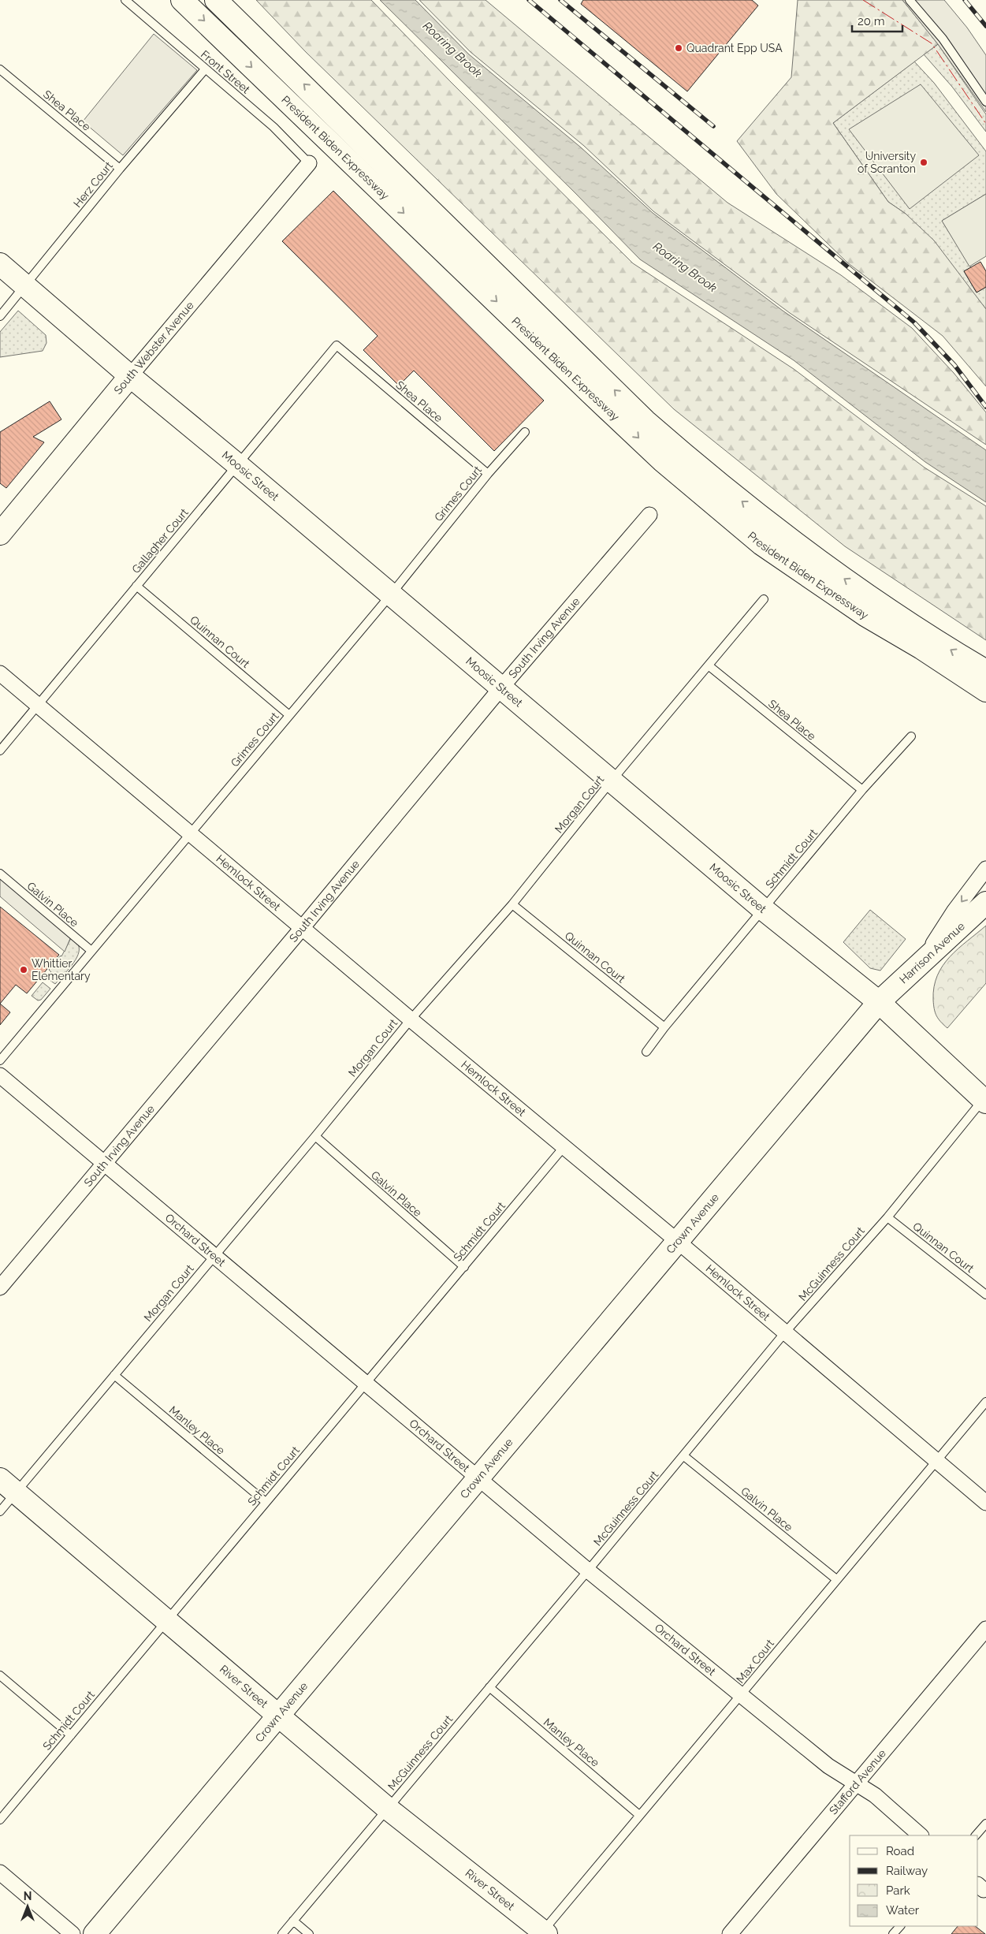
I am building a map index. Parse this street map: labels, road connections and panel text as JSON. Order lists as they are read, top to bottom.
{
  "streets": {
    "main road": [
      "President Biden Expressway",
      "South Webster Avenue",
      "Moosic Street",
      "Harrison Avenue",
      "Crown Avenue",
      "River Street"
    ],
    "street": [
      "South Irving Avenue",
      "Hemlock Street",
      "Orchard Street",
      "Stafford Avenue"
    ],
    "lane": [
      "Front Street",
      "Shea Place",
      "Herz Court",
      "Grimes Court",
      "Gallagher Court",
      "Quinnan Court",
      "Morgan Court",
      "Schmidt Court",
      "Galvin Place",
      "McGuinness Court",
      "Manley Place",
      "Max Court"
    ]
  },
  "crossings": [
    ["Front Street", "Herz Court"],
    ["Front Street", "South Webster Avenue"],
    ["Shea Place", "Herz Court"],
    ["Shea Place", "Grimes Court"],
    ["Shea Place", "Gallagher Court"],
    ["Shea Place", "Morgan Court"],
    ["Shea Place", "Schmidt Court"],
    ["Herz Court", "Moosic Street"],
    ["South Webster Avenue", "Moosic Street"],
    ["Moosic Street", "Grimes Court"],
    ["Moosic Street", "Gallagher Court"],
    ["Moosic Street", "South Irving Avenue"],
    ["Moosic Street", "Morgan Court"],
    ["Moosic Street", "Schmidt Court"],
    ["Moosic Street", "Harrison Avenue"],
    ["Moosic Street", "Crown Avenue"],
    ["Moosic Street", "McGuinness Court"],
    ["Grimes Court", "Quinnan Court"],
    ["Grimes Court", "Hemlock Street"],
    ["Grimes Court", "Galvin Place"],
    ["Gallagher Court", "Quinnan Court"],
    ["Gallagher Court", "Hemlock Street"],
    ["South Irving Avenue", "Hemlock Street"],
    ["South Irving Avenue", "Orchard Street"],
    ["Quinnan Court", "Morgan Court"],
    ["Quinnan Court", "Schmidt Court"],
    ["Quinnan Court", "McGuinness Court"],
    ["Morgan Court", "Hemlock Street"],
    ["Morgan Court", "Galvin Place"],
    ["Morgan Court", "Orchard Street"],
    ["Morgan Court", "Manley Place"],
    ["Morgan Court", "River Street"],
    ["Schmidt Court", "Hemlock Street"],
    ["Schmidt Court", "Galvin Place"],
    ["Schmidt Court", "Orchard Street"],
    ["Schmidt Court", "Manley Place"],
    ["Schmidt Court", "River Street"],
    ["Hemlock Street", "Crown Avenue"],
    ["Hemlock Street", "McGuinness Court"],
    ["Hemlock Street", "Max Court"],
    ["Galvin Place", "McGuinness Court"],
    ["Galvin Place", "Max Court"],
    ["Harrison Avenue", "Crown Avenue"],
    ["Crown Avenue", "Orchard Street"],
    ["Crown Avenue", "River Street"],
    ["Orchard Street", "McGuinness Court"],
    ["Orchard Street", "Max Court"],
    ["Orchard Street", "Stafford Avenue"],
    ["McGuinness Court", "Manley Place"],
    ["McGuinness Court", "River Street"],
    ["Manley Place", "Max Court"],
    ["Max Court", "River Street"]
  ],
  "water": ["Roaring Brook"],
  "places": ["Quadrant Epp USA", "University of Scranton", "Whittier Elementary"],
  "legend": [
    "Road",
    "Railway",
    "Park",
    "Water"
  ],
  "scale_bar": "20 m",
  "north": "top"
}
